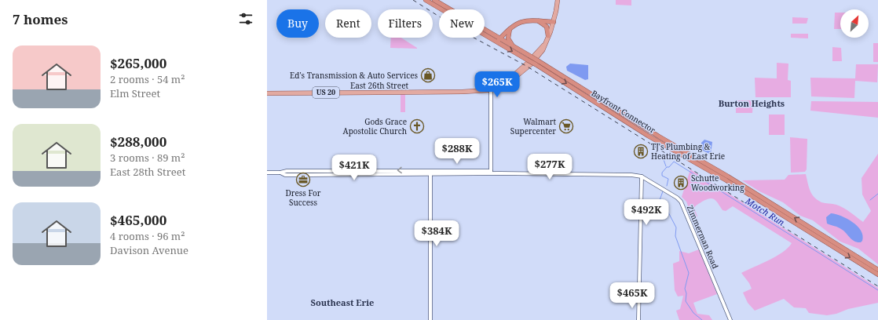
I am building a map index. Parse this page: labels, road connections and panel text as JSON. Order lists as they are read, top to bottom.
{
  "streets": {
    "highway": ["Bayfront Connector"],
    "main road": ["East 26th Street", "US 20"],
    "street": ["Zimmerman Road"]
  },
  "crossings": [
    ["East 26th Street", "US 20"]
  ],
  "districts": ["Burton Heights", "Southeast Erie"],
  "water": ["Motch Run"],
  "places": {
    "shop": ["Ed's Transmission & Auto Services"],
    "church": ["Gods Grace Apostolic Church"],
    "supermarket": ["Walmart Supercenter"],
    "building": ["TJ's Plumbing & Heating of East Erie", "Schutte Woodworking"],
    "office": ["Dress For Success"]
  },
  "north": "top right",
  "page": {
    "heading": "7 homes",
    "chip": [
      "Buy",
      "Rent",
      "Filters",
      "New"
    ],
    "list": [
      {
        "name": "$265,000",
        "note": "2 rooms · 54 m² · Elm Street"
      },
      {
        "name": "$288,000",
        "note": "3 rooms · 89 m² · East 28th Street"
      },
      {
        "name": "$465,000",
        "note": "4 rooms · 96 m² · Davison Avenue"
      }
    ],
    "price": [
      "$265K",
      "$288K",
      "$277K",
      "$421K",
      "$492K",
      "$384K",
      "$465K"
    ]
  }
}
